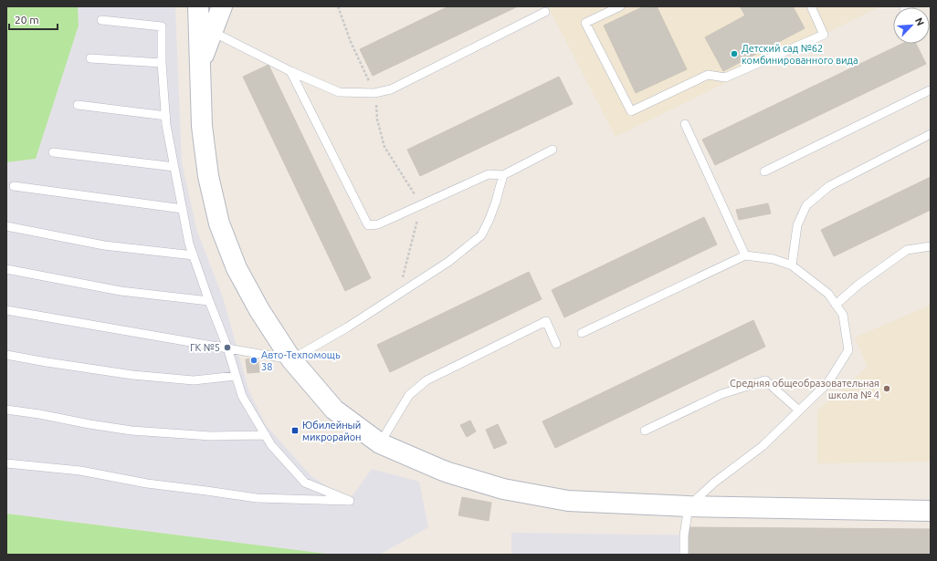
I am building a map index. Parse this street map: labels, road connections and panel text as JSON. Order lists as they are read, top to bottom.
{
  "places": {
    "other": [
      "Детский сад №62 комбинированного вида",
      "ГК №5",
      "Авто-Техпомощь 38",
      "Средняя общеобразовательная школа № 4"
    ],
    "transit": ["Юбилейный микрорайон"]
  },
  "scale_bar": "20 m",
  "north": "top right"
}
